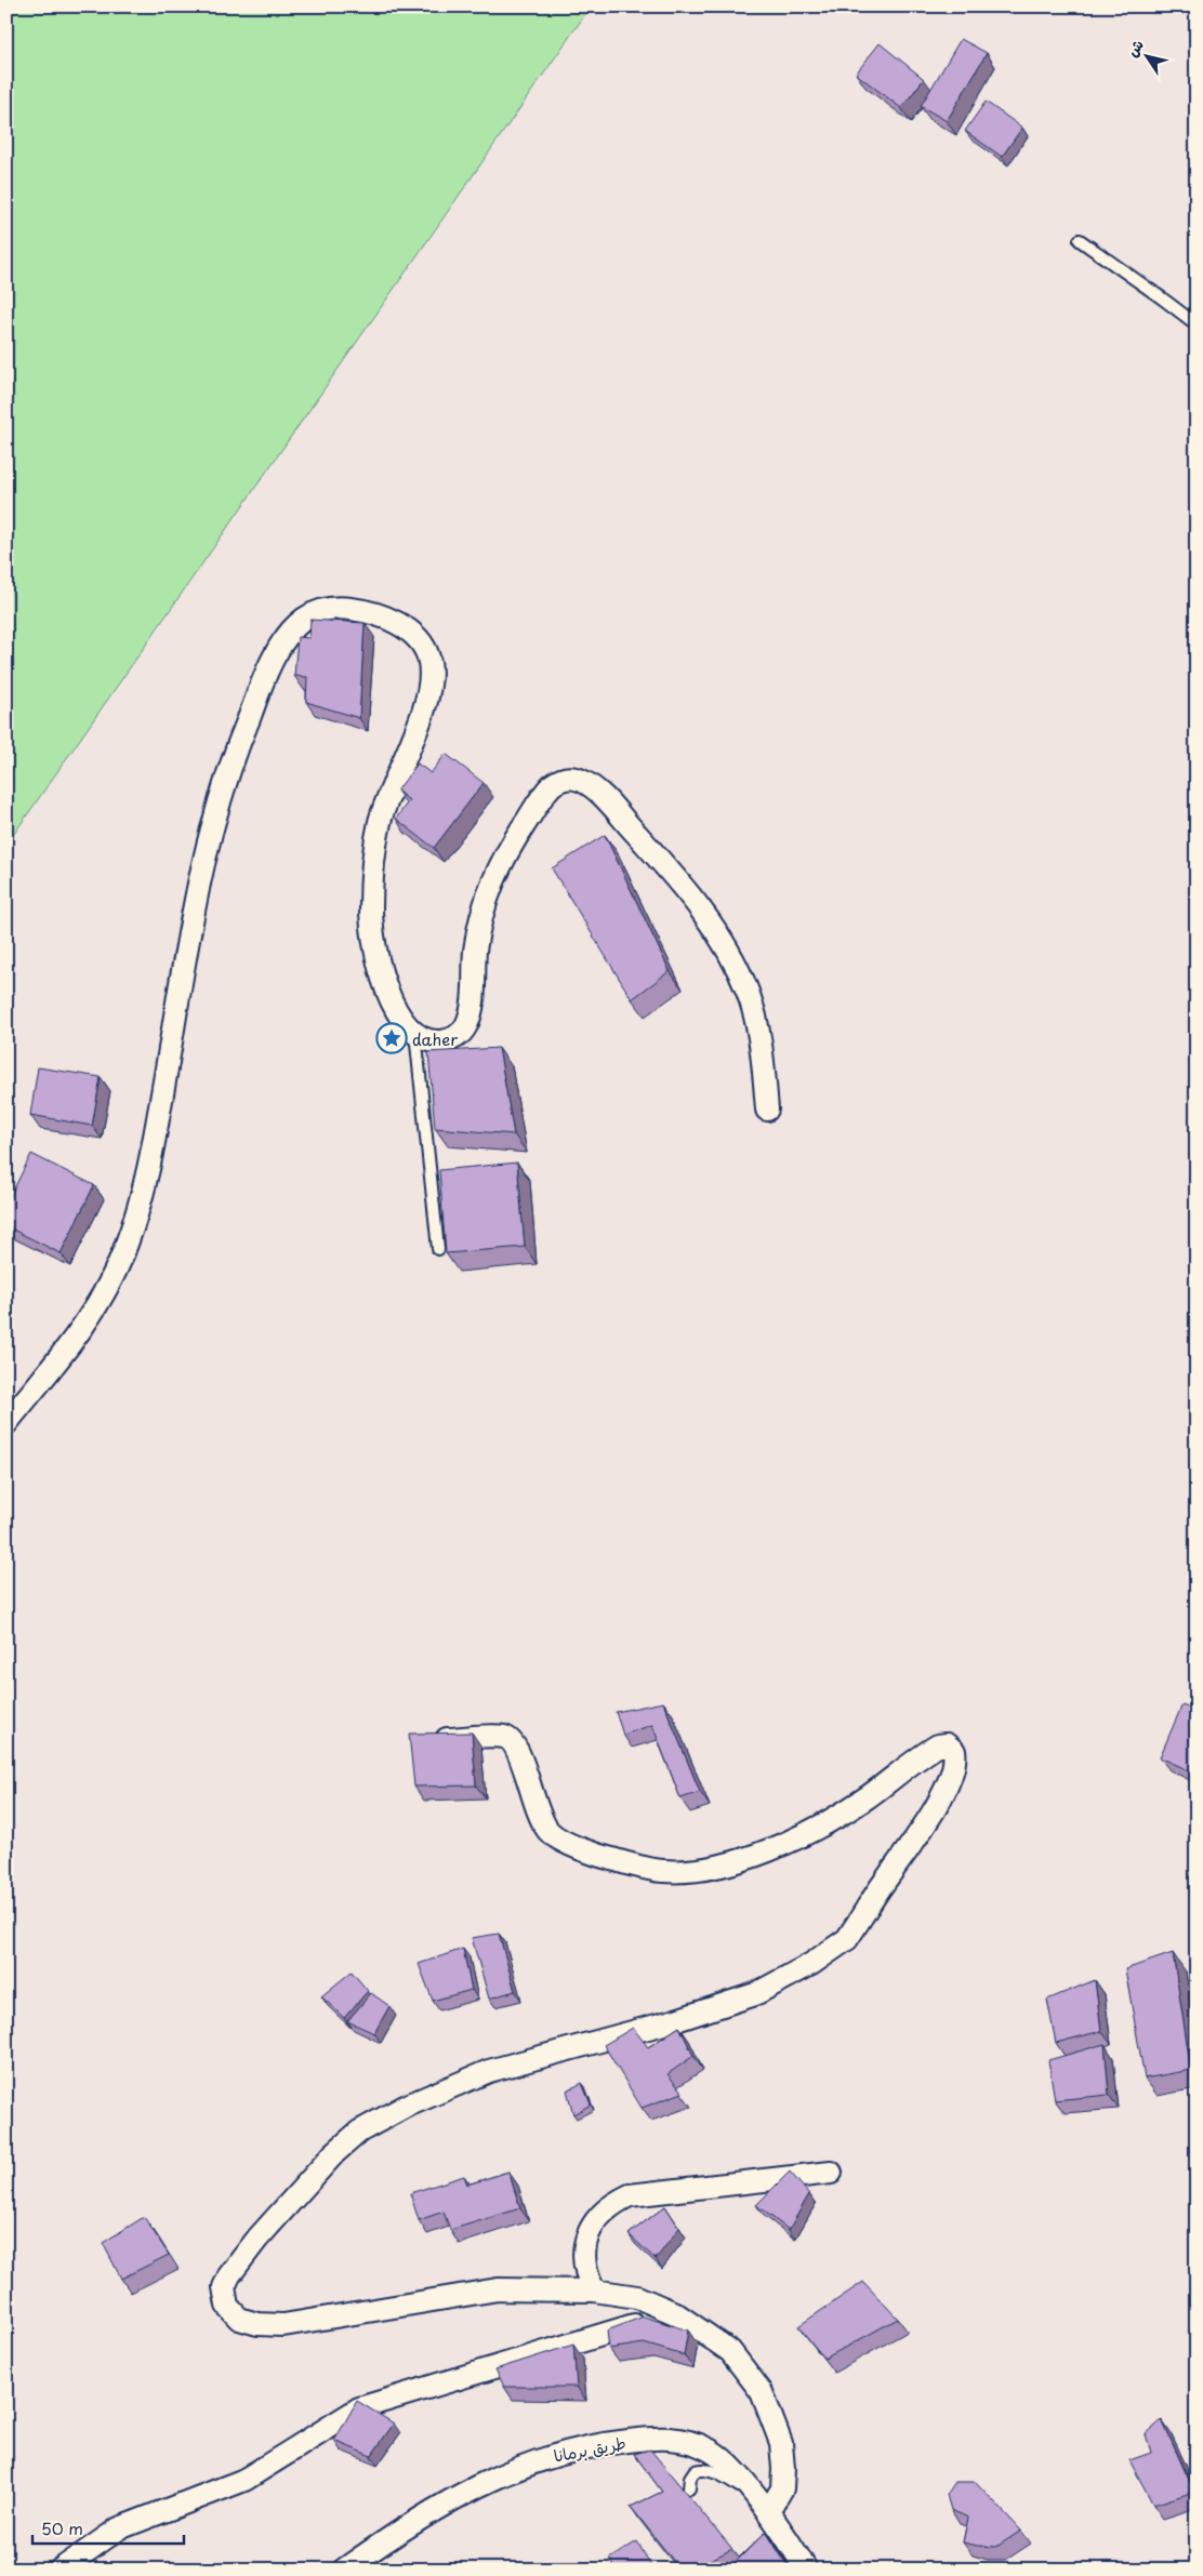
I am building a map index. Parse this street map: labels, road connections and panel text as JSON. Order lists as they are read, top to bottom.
{
  "streets": {
    "street": ["طريق برمانا"]
  },
  "places": {
    "place": ["daher"]
  },
  "scale_bar": "50 m",
  "north": "top left"
}
